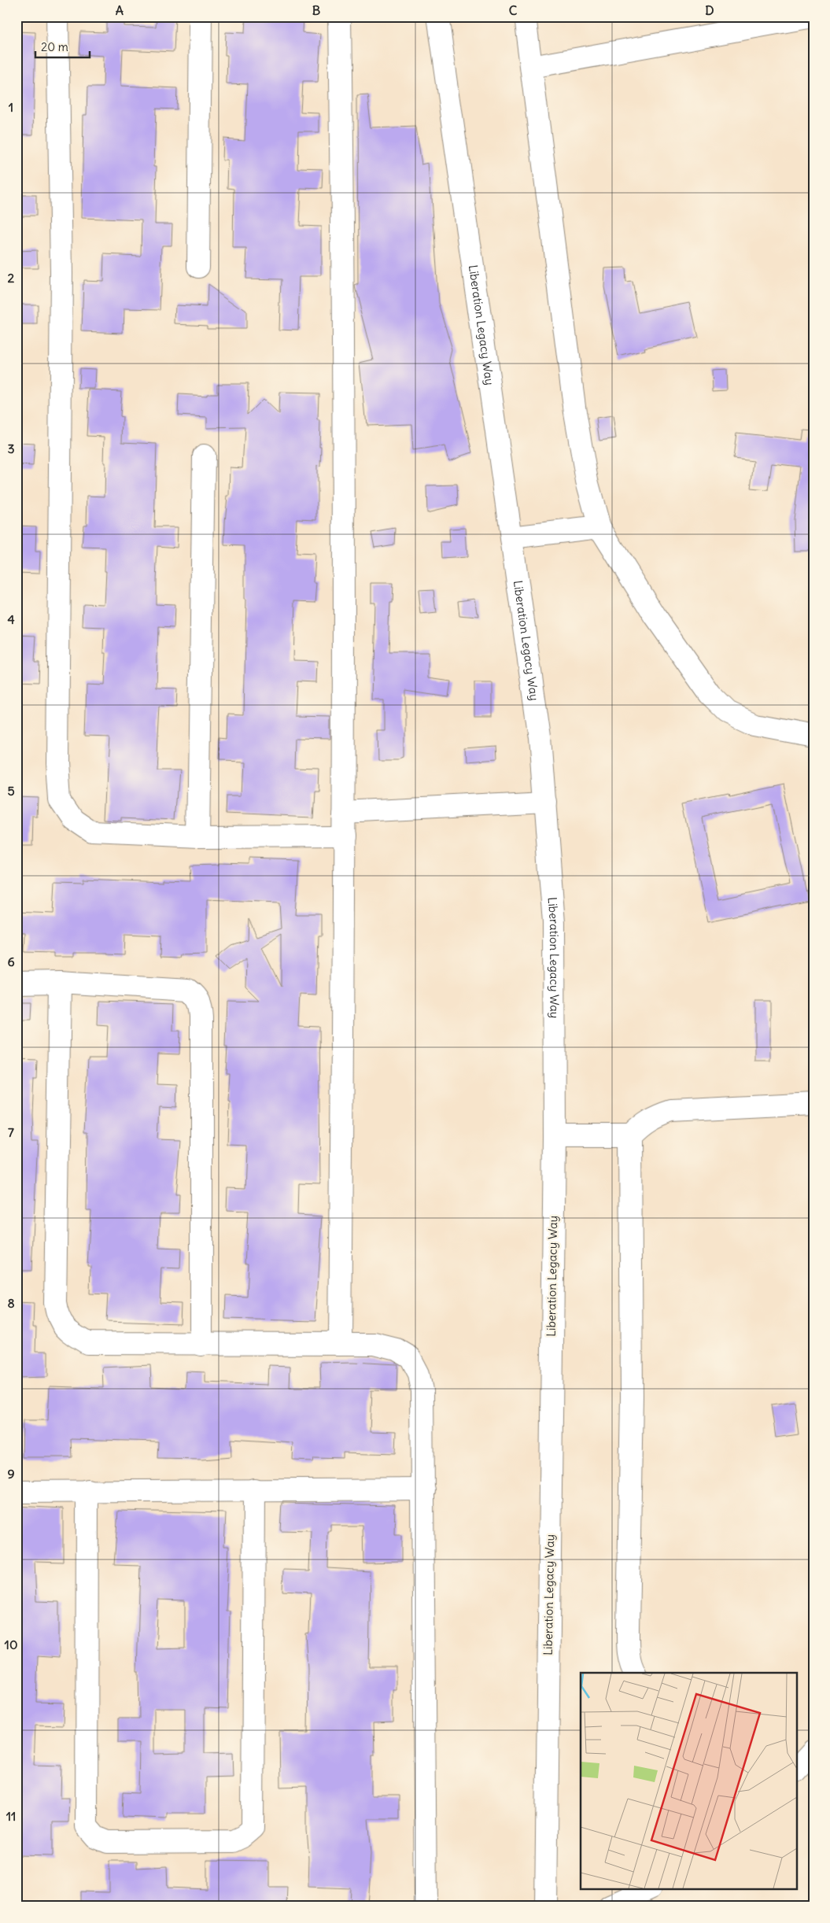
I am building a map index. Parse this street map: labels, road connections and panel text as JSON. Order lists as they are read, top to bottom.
{
  "streets": {
    "street": ["Liberation Legacy Way"]
  },
  "scale_bar": "20 m",
  "grid": {
    "columns": [
      "A",
      "B",
      "C",
      "D"
    ],
    "rows": [
      "1",
      "2",
      "3",
      "4",
      "5",
      "6",
      "7",
      "8",
      "9",
      "10",
      "11"
    ]
  }
}
